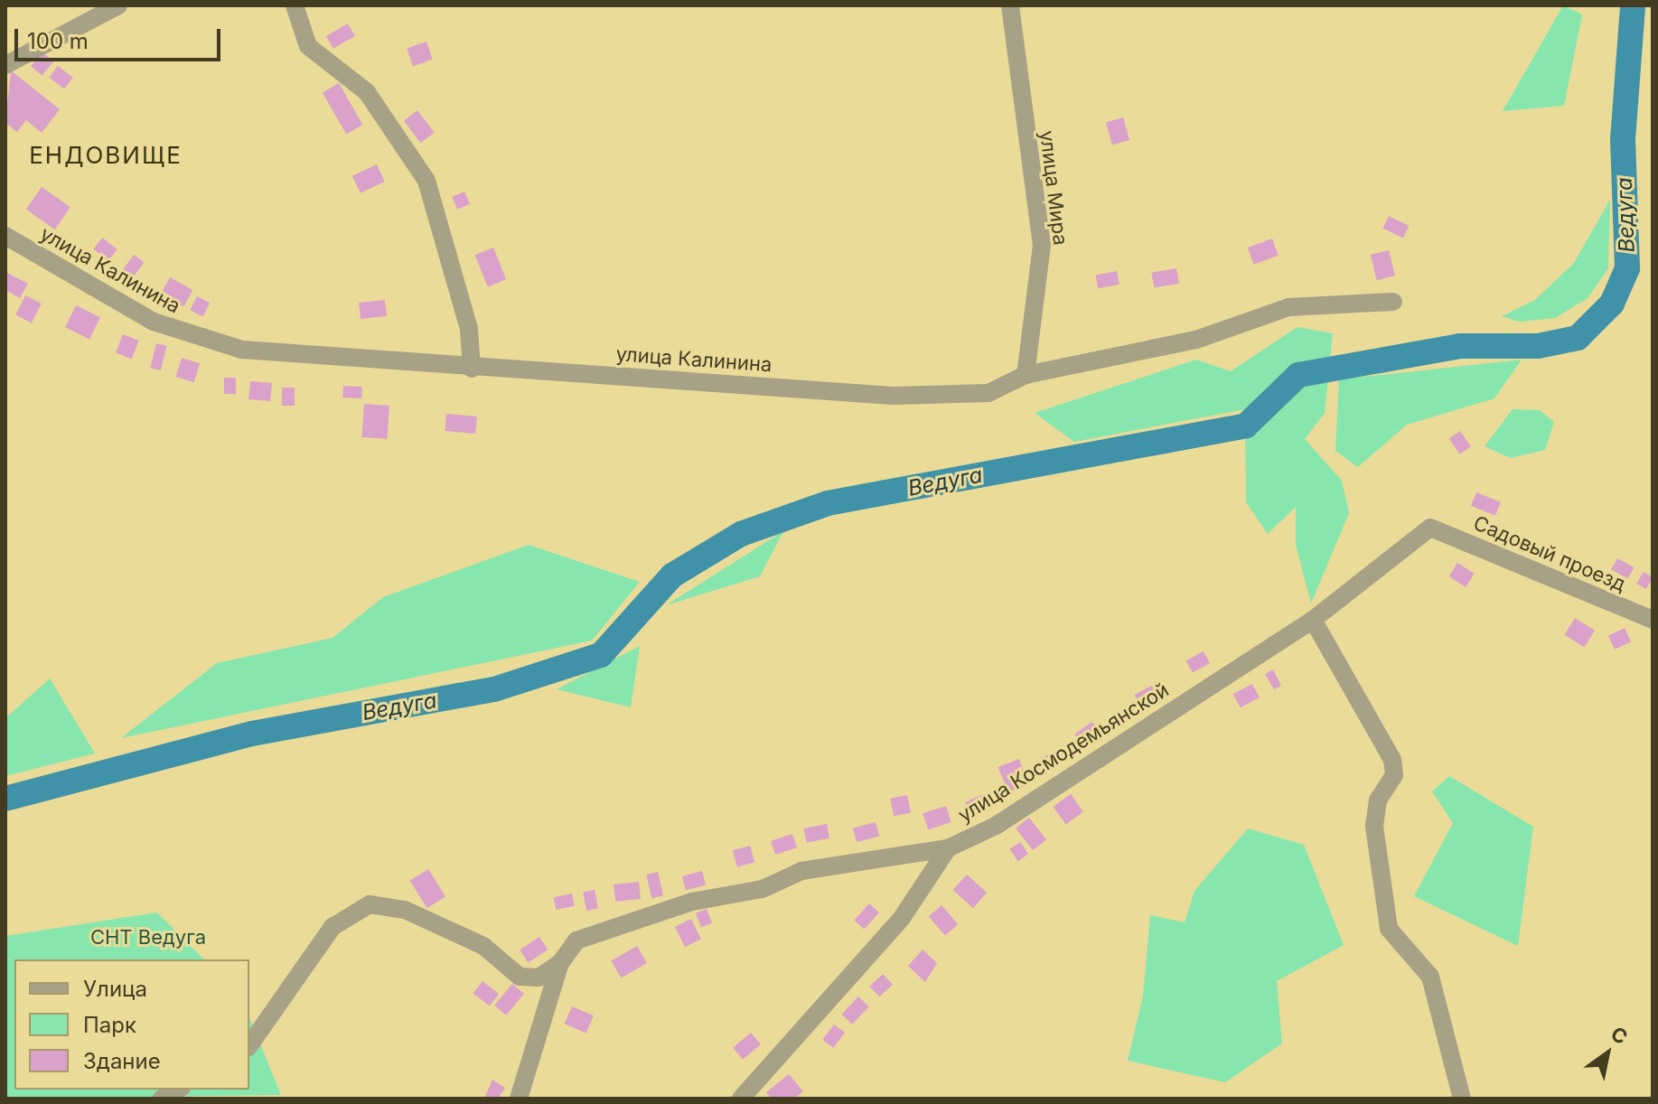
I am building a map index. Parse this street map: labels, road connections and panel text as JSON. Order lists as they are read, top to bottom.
{
  "streets": {
    "street": [
      "улица Мира",
      "улица Калинина",
      "Садовый проезд",
      "улица Космодемьянской"
    ]
  },
  "crossings": [
    ["улица Мира", "улица Калинина"],
    ["Садовый проезд", "улица Космодемьянской"]
  ],
  "districts": ["ЕНДОВИЩЕ"],
  "water": ["Ведуга"],
  "parks": ["СНТ Ведуга"],
  "legend": ["Улица", "Парк", "Здание"],
  "scale_bar": "100 m",
  "north": "top right"
}
